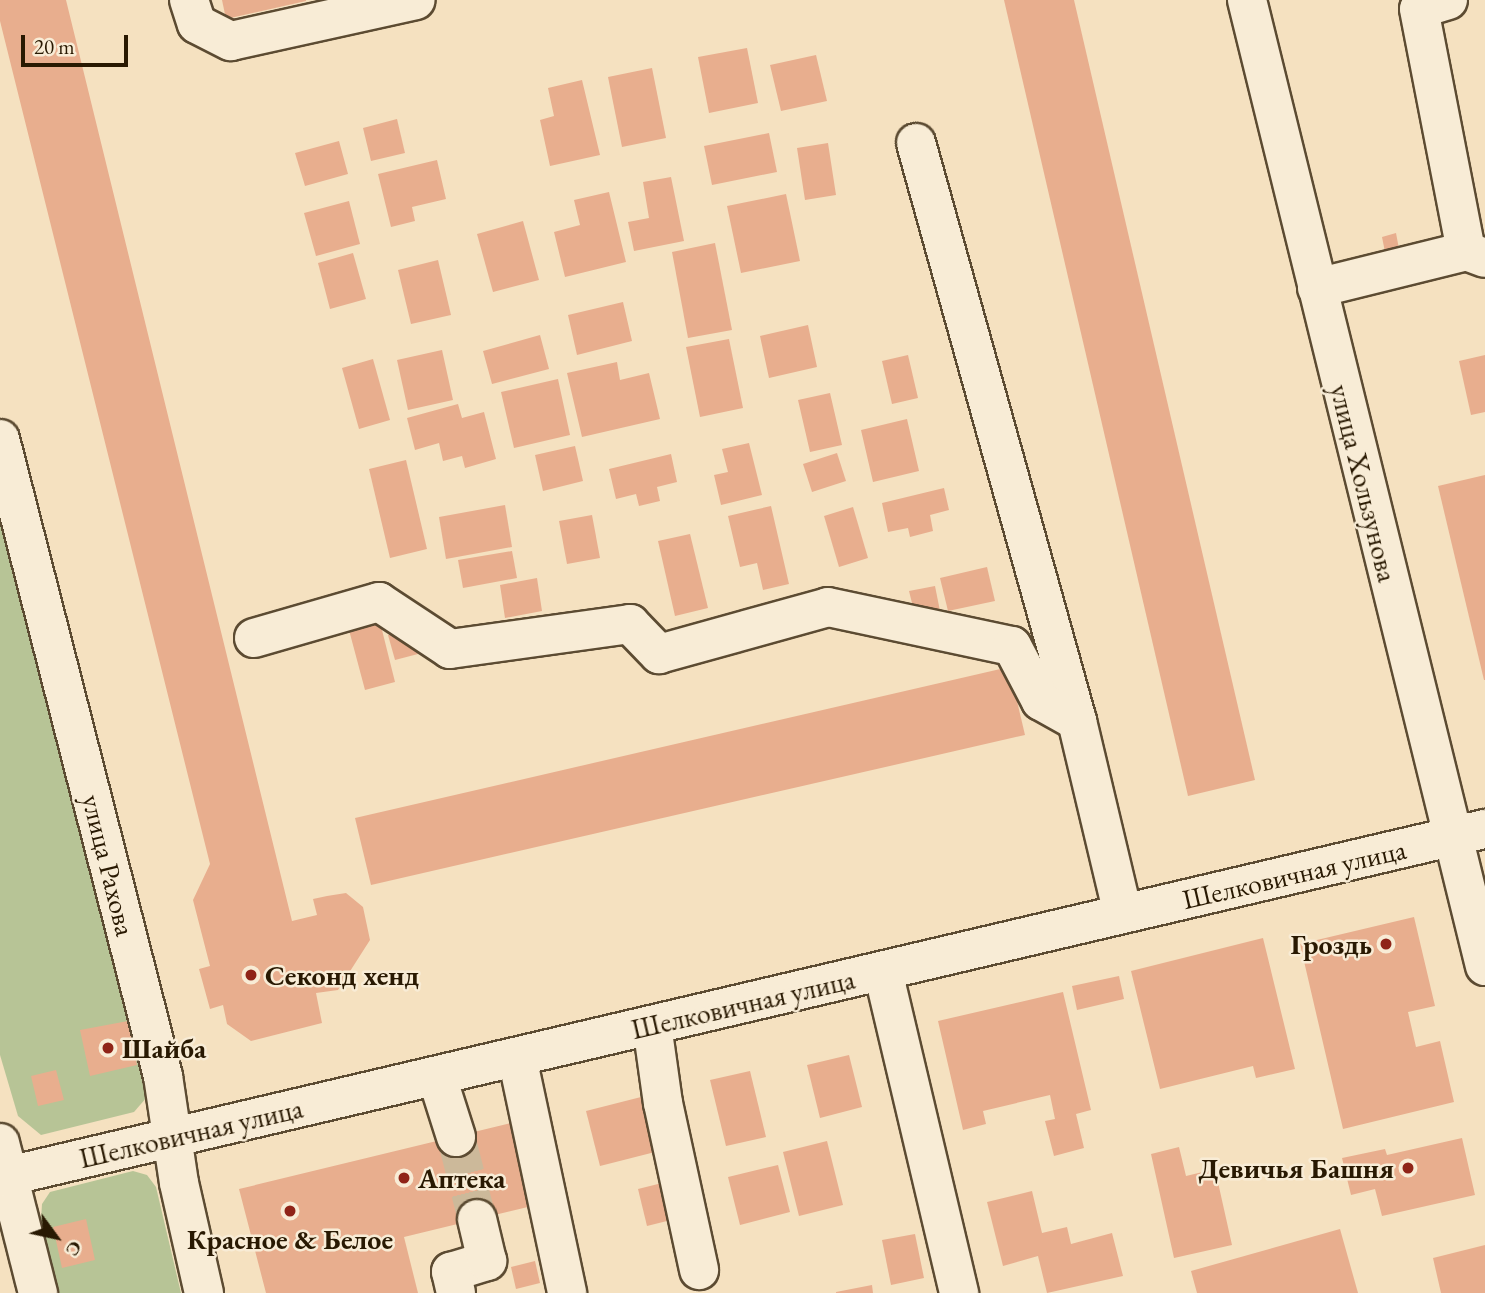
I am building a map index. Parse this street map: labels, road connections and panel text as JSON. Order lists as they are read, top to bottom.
{
  "streets": {
    "street": ["улица Хользунова", "улица Рахова", "Шелковичная улица"]
  },
  "crossings": [
    ["улица Хользунова", "Шелковичная улица"],
    ["улица Рахова", "Шелковичная улица"]
  ],
  "places": [
    "Гроздь",
    "Секонд хенд",
    "Шайба",
    "Девичья Башня",
    "Аптека",
    "Красное & Белое"
  ],
  "scale_bar": "20 m",
  "north": "bottom right"
}
